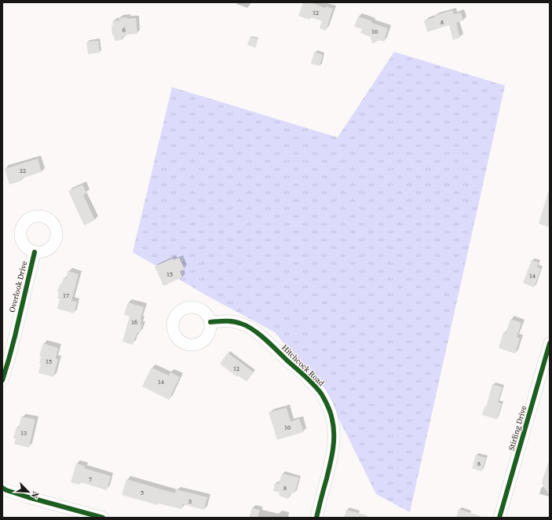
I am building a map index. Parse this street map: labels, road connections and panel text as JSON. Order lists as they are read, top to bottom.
{
  "streets": {
    "street": ["Overlook Drive", "Hitchcock Road", "Stirling Drive"]
  },
  "house_numbers": [
    "12",
    "8",
    "6",
    "10",
    "22",
    "15",
    "14",
    "17",
    "16",
    "15",
    "12",
    "14",
    "10",
    "13",
    "8",
    "7",
    "8",
    "5",
    "3"
  ],
  "north": "bottom right"
}
